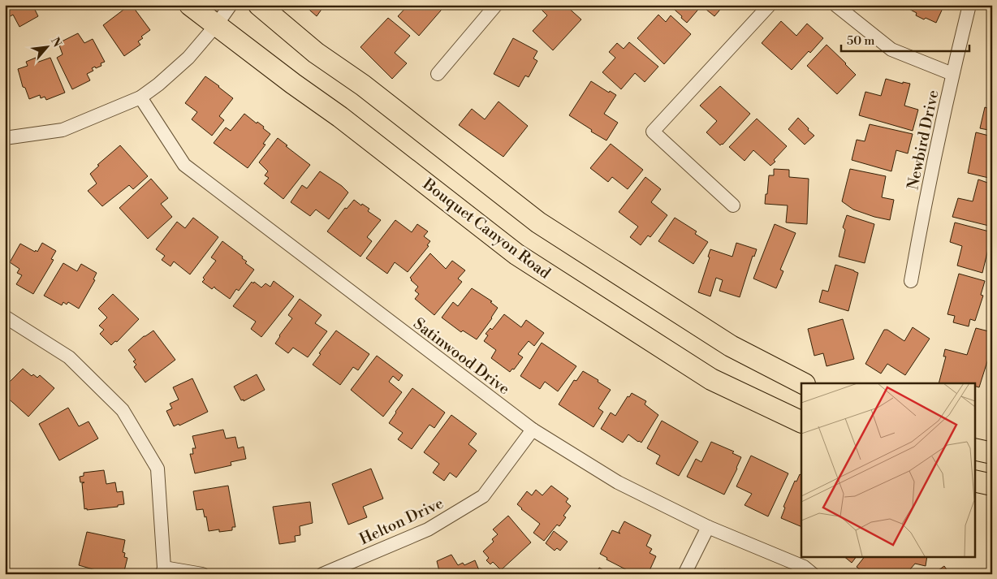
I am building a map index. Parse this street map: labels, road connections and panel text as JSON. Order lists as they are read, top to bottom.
{
  "streets": {
    "main road": ["Bouquet Canyon Road"],
    "street": ["Newbird Drive", "Satinwood Drive", "Helton Drive"]
  },
  "crossings": [
    ["Satinwood Drive", "Helton Drive"]
  ],
  "scale_bar": "50 m",
  "north": "top right"
}
